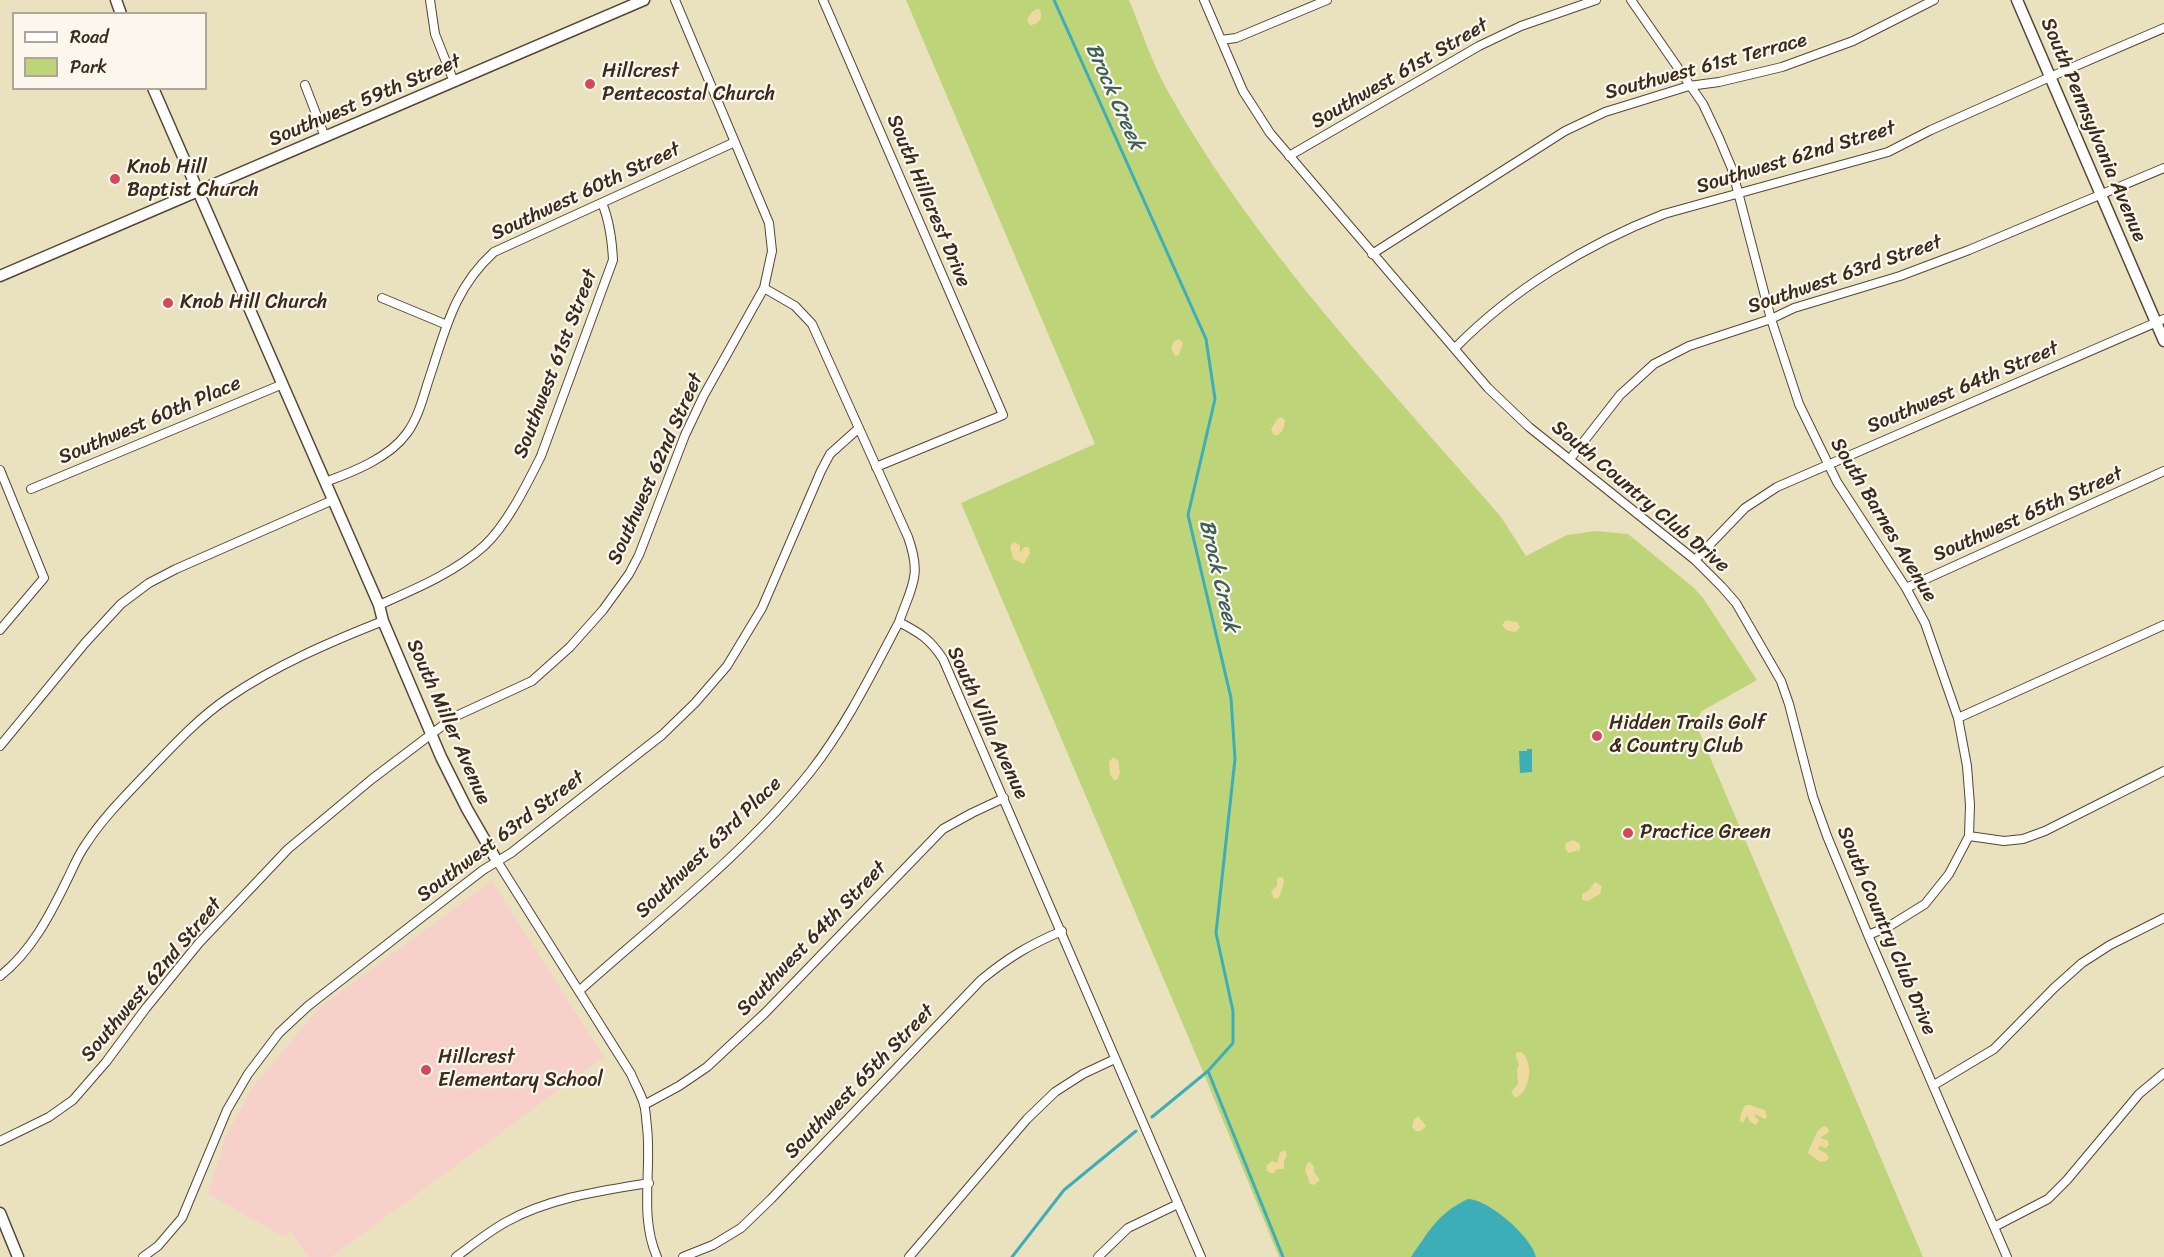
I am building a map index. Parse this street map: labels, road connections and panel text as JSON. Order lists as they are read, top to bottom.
{
  "streets": {
    "main road": ["Southwest 59th Street", "South Pennsylvania Avenue", "South Miller Avenue"],
    "street": [
      "Southwest 61st Terrace",
      "Southwest 61st Street",
      "Southwest 62nd Street",
      "Southwest 60th Street",
      "South Hillcrest Drive",
      "Southwest 63rd Street",
      "Southwest 64th Street",
      "Southwest 60th Place",
      "South Country Club Drive",
      "Southwest 65th Street",
      "South Barnes Avenue",
      "South Villa Avenue",
      "Southwest 63rd Place"
    ]
  },
  "crossings": [
    ["Southwest 61st Terrace", "South Country Club Drive"],
    ["Southwest 61st Terrace", "South Barnes Avenue"],
    ["Southwest 61st Street", "Southwest 60th Street"],
    ["Southwest 61st Street", "South Country Club Drive"],
    ["Southwest 61st Street", "South Miller Avenue"],
    ["Southwest 59th Street", "South Miller Avenue"],
    ["South Pennsylvania Avenue", "Southwest 62nd Street"],
    ["South Pennsylvania Avenue", "Southwest 63rd Street"],
    ["South Pennsylvania Avenue", "Southwest 64th Street"],
    ["Southwest 62nd Street", "South Country Club Drive"],
    ["Southwest 62nd Street", "South Barnes Avenue"],
    ["Southwest 62nd Street", "South Miller Avenue"],
    ["Southwest 60th Street", "South Miller Avenue"],
    ["Southwest 63rd Street", "South Country Club Drive"],
    ["Southwest 63rd Street", "South Barnes Avenue"],
    ["Southwest 63rd Street", "South Miller Avenue"],
    ["Southwest 64th Street", "South Country Club Drive"],
    ["Southwest 64th Street", "South Barnes Avenue"],
    ["Southwest 64th Street", "South Miller Avenue"],
    ["Southwest 64th Street", "South Villa Avenue"],
    ["Southwest 60th Place", "South Miller Avenue"],
    ["South Country Club Drive", "South Barnes Avenue"],
    ["Southwest 65th Street", "South Barnes Avenue"],
    ["Southwest 65th Street", "South Villa Avenue"],
    ["South Miller Avenue", "Southwest 63rd Place"],
    ["South Villa Avenue", "Southwest 63rd Place"]
  ],
  "water": ["Brock Creek"],
  "places": [
    "Hillcrest Pentecostal Church",
    "Knob Hill Baptist Church",
    "Knob Hill Church",
    "Hidden Trails Golf & Country Club",
    "Practice Green",
    "Hillcrest Elementary School"
  ],
  "legend": ["Road", "Park"]
}
